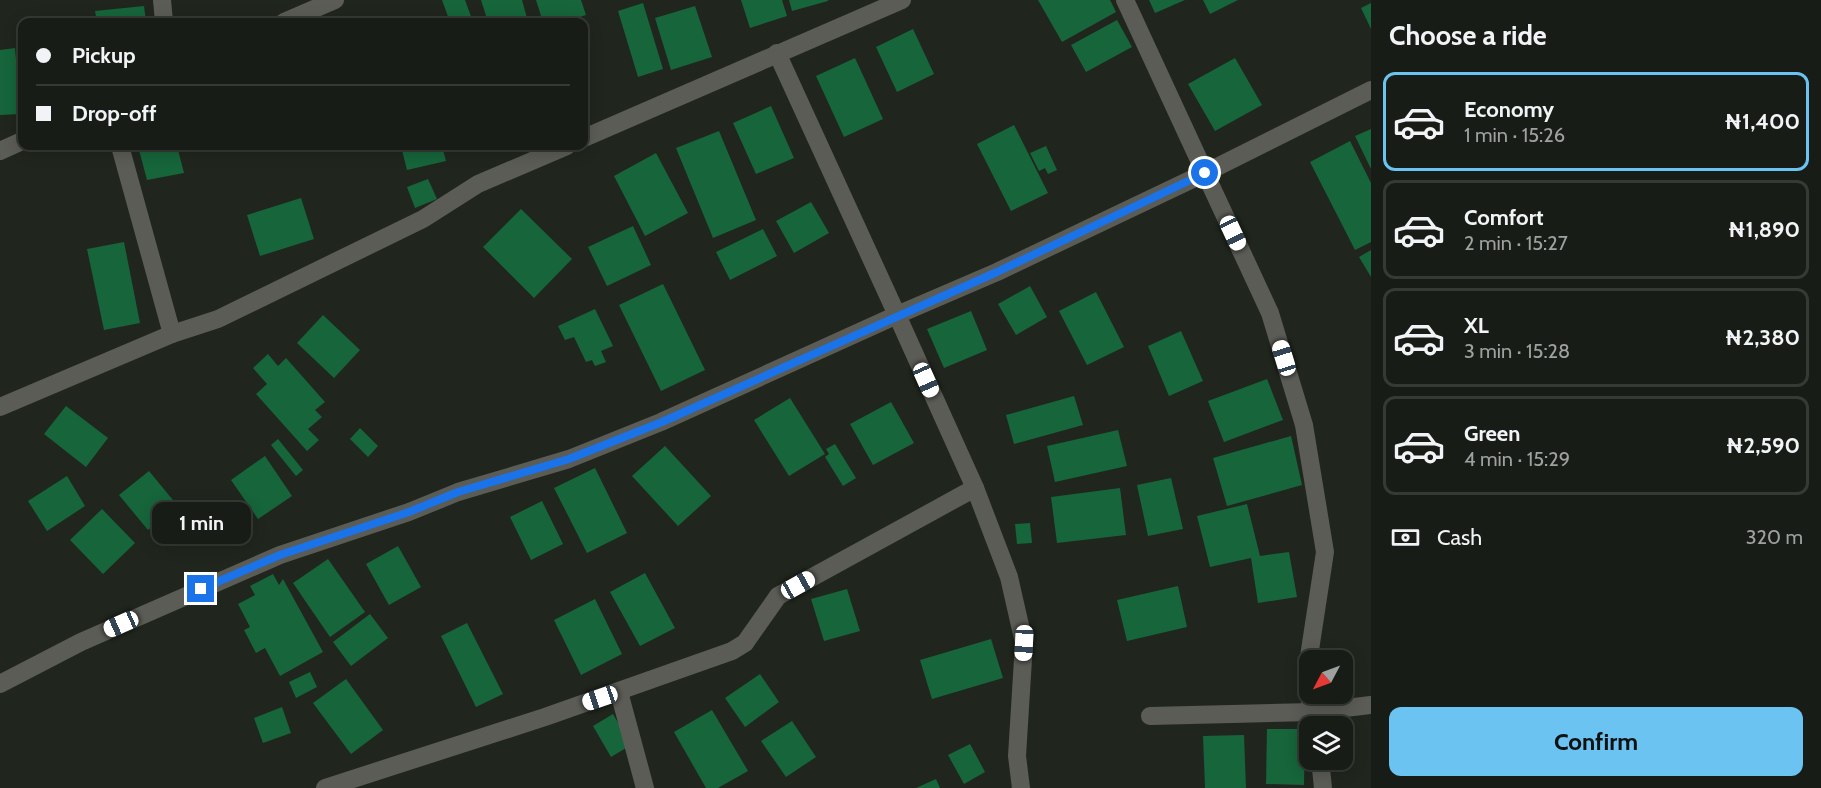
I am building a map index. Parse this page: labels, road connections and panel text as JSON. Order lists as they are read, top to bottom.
{
  "north": "bottom left",
  "page": {
    "heading": "Choose a ride",
    "banner": ["Pickup", "Drop-off"],
    "list": [
      {
        "name": "Economy",
        "note": "1 min · 15:26",
        "value": "₦1,400"
      },
      {
        "name": "Comfort",
        "note": "2 min · 15:27",
        "value": "₦1,890"
      },
      {
        "name": "XL",
        "note": "3 min · 15:28",
        "value": "₦2,380"
      },
      {
        "name": "Green",
        "note": "4 min · 15:29",
        "value": "₦2,590"
      }
    ],
    "bubble": "1 min",
    "pay": ["Cash", "320 m"],
    "buttons": "Confirm"
  }
}
